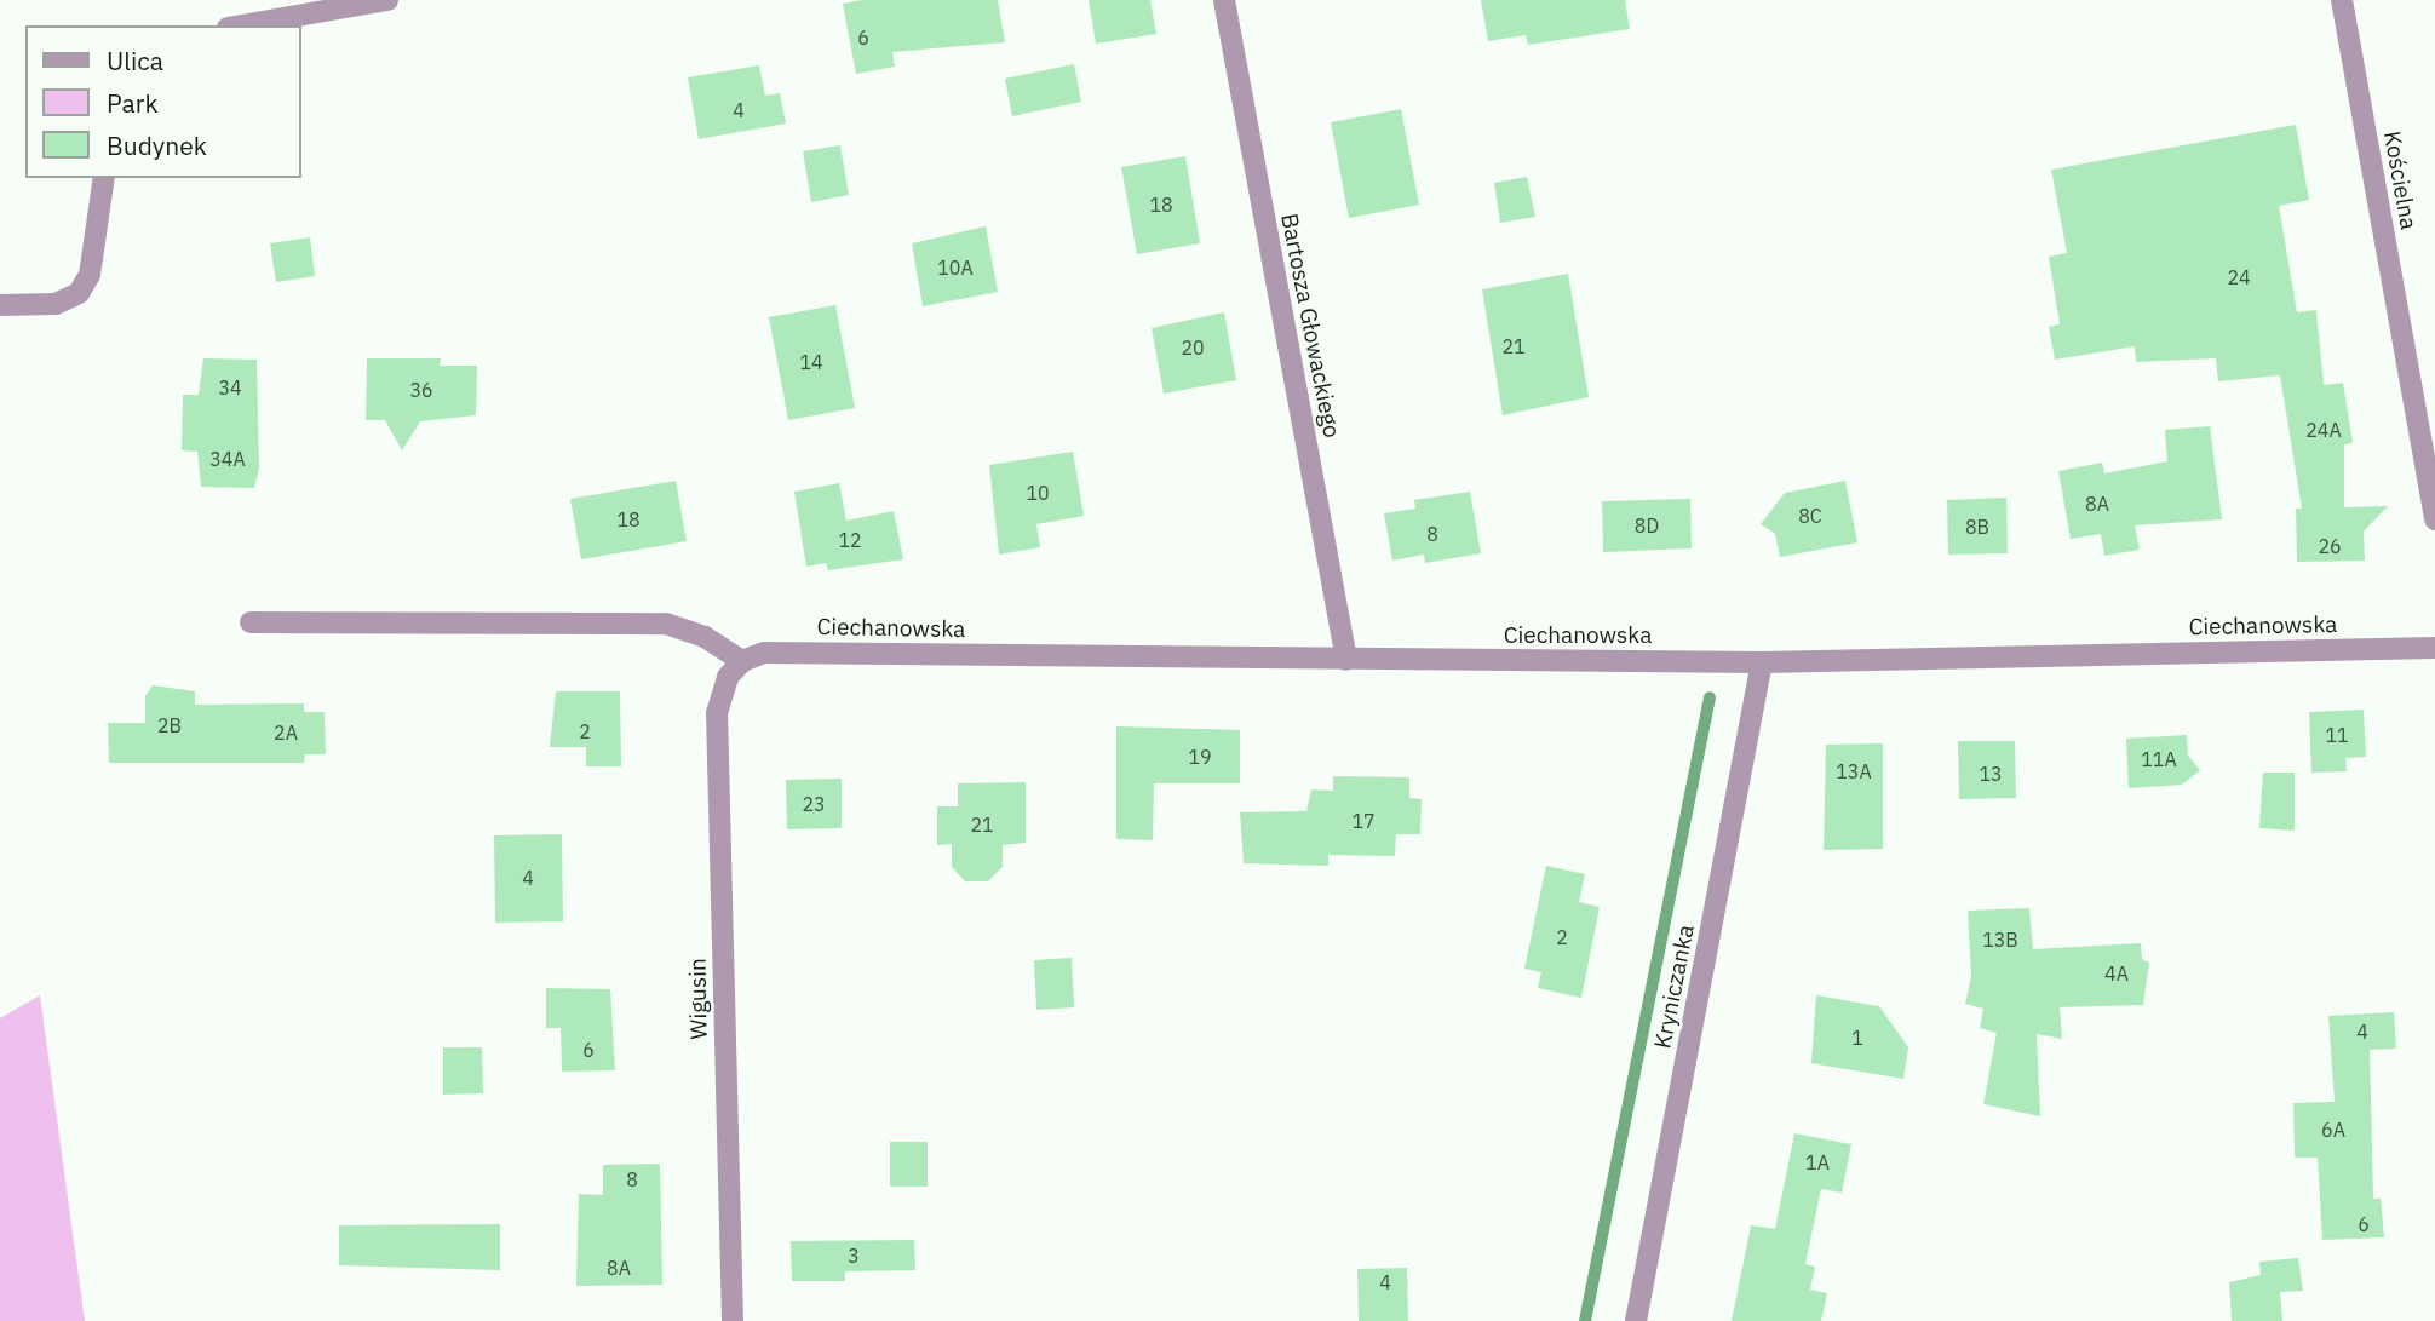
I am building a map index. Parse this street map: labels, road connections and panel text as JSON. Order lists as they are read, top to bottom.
{
  "streets": {
    "street": [
      "Kościelna",
      "Bartosza Głowackiego",
      "Ciechanowska",
      "Kryniczanka",
      "Wigusin"
    ]
  },
  "crossings": [
    ["Bartosza Głowackiego", "Ciechanowska"],
    ["Ciechanowska", "Kryniczanka"],
    ["Ciechanowska", "Wigusin"]
  ],
  "house_numbers": [
    "6",
    "4",
    "18",
    "10A",
    "24",
    "21",
    "20",
    "14",
    "34",
    "36",
    "24A",
    "34A",
    "10",
    "8A",
    "8C",
    "18",
    "8D",
    "8B",
    "8",
    "12",
    "26",
    "2B",
    "2",
    "2A",
    "11",
    "19",
    "11A",
    "13A",
    "13",
    "23",
    "17",
    "21",
    "4",
    "2",
    "13B",
    "4A",
    "4",
    "1",
    "6",
    "6A",
    "1A",
    "8",
    "6",
    "3",
    "8A",
    "4"
  ],
  "legend": ["Ulica", "Park", "Budynek"]
}
